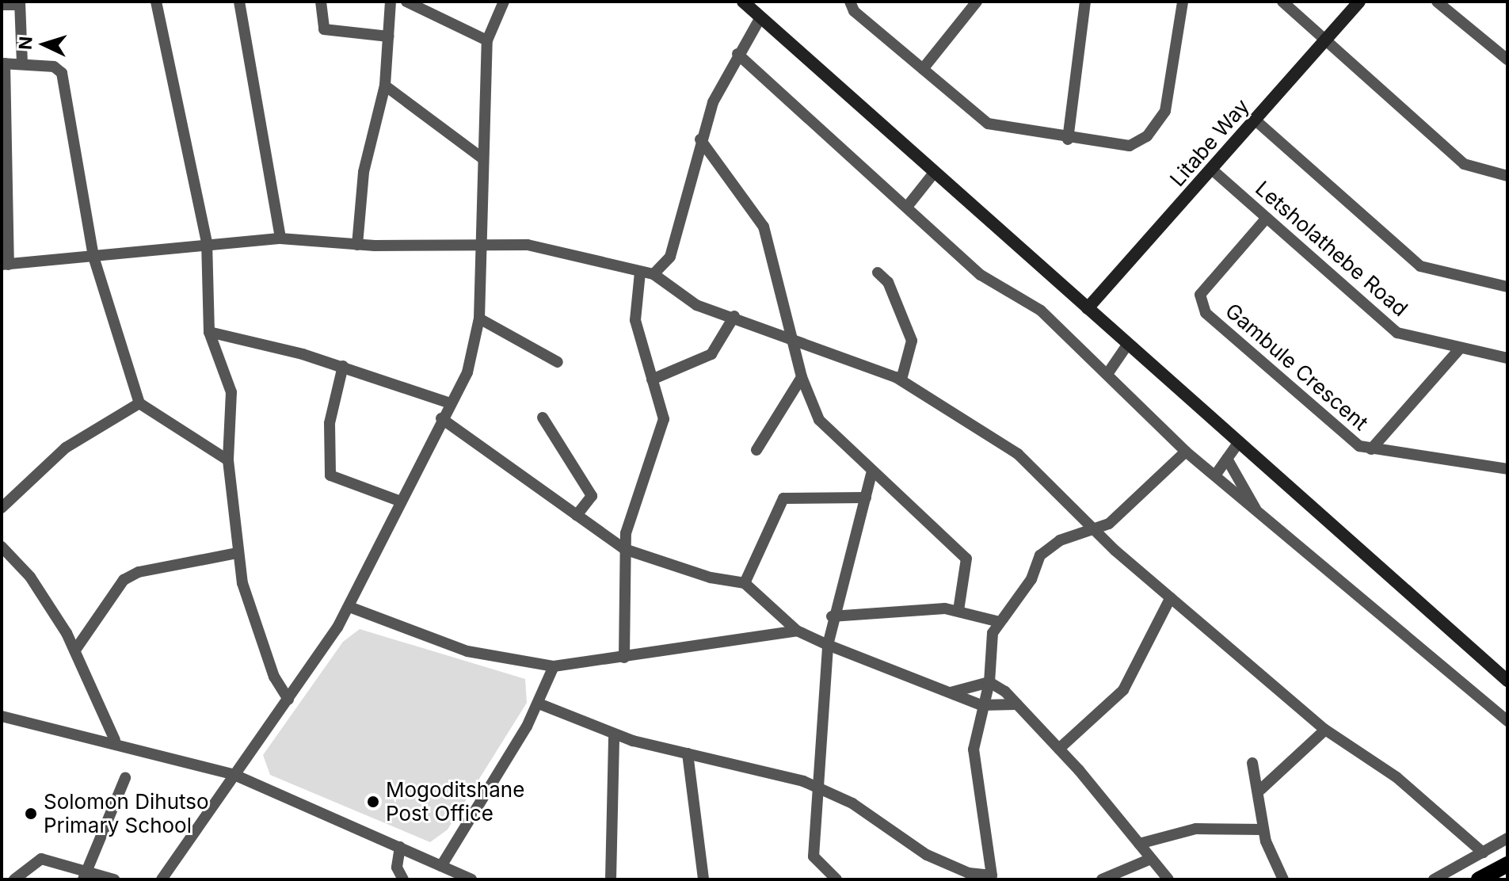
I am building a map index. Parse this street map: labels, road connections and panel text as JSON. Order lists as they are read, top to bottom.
{
  "streets": {
    "main road": ["Litabe Way"],
    "street": ["Letsholathebe Road", "Gambule Crescent"]
  },
  "crossings": [
    ["Litabe Way", "Letsholathebe Road"],
    ["Letsholathebe Road", "Gambule Crescent"]
  ],
  "places": ["Mogoditshane Post Office", "Solomon Dihutso Primary School"],
  "north": "left"
}
